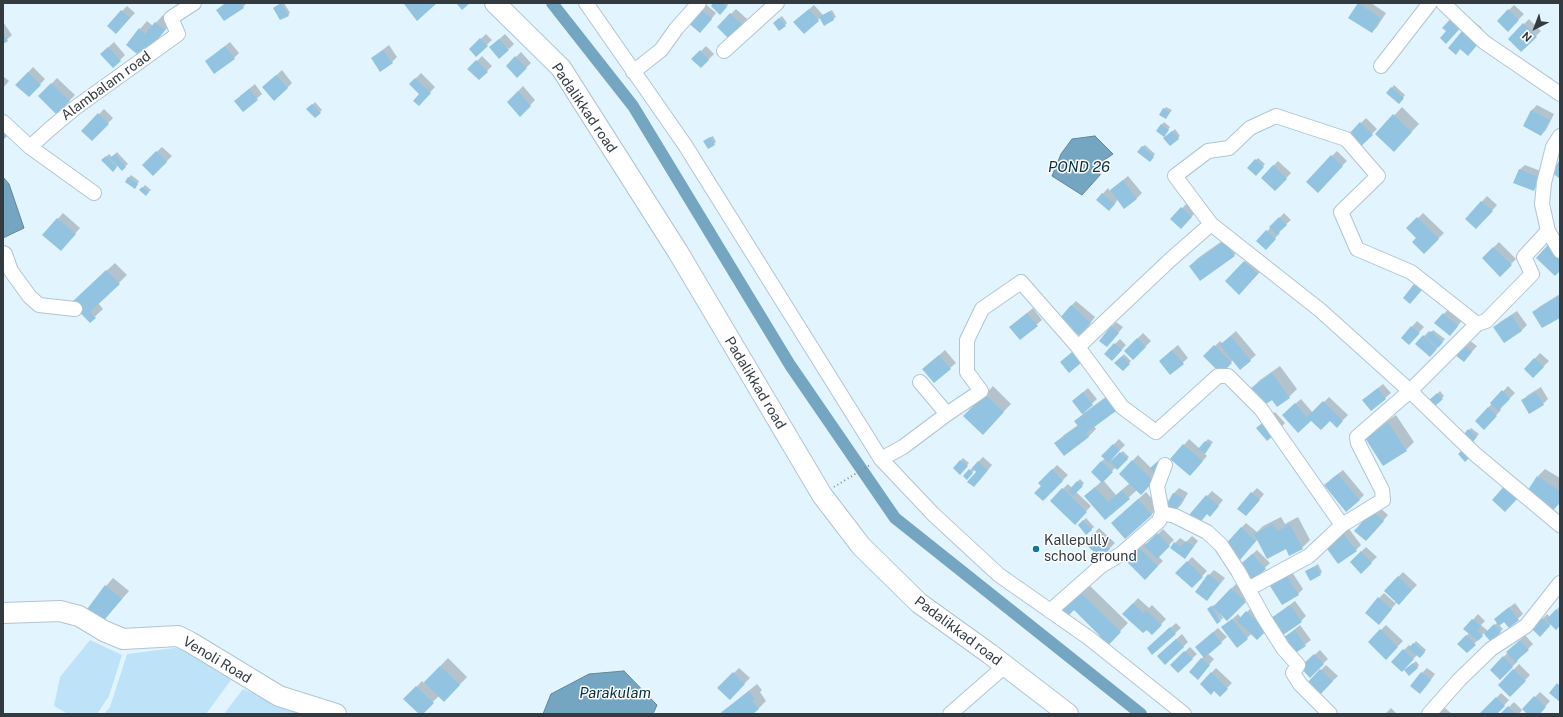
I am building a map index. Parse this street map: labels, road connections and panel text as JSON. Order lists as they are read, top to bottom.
{
  "streets": {
    "street": ["Alambalam road", "Padalikkad road", "Venoli Road"]
  },
  "water": ["POND 26", "Parakulam"],
  "places": ["Kallepully school ground"],
  "north": "bottom left"
}
